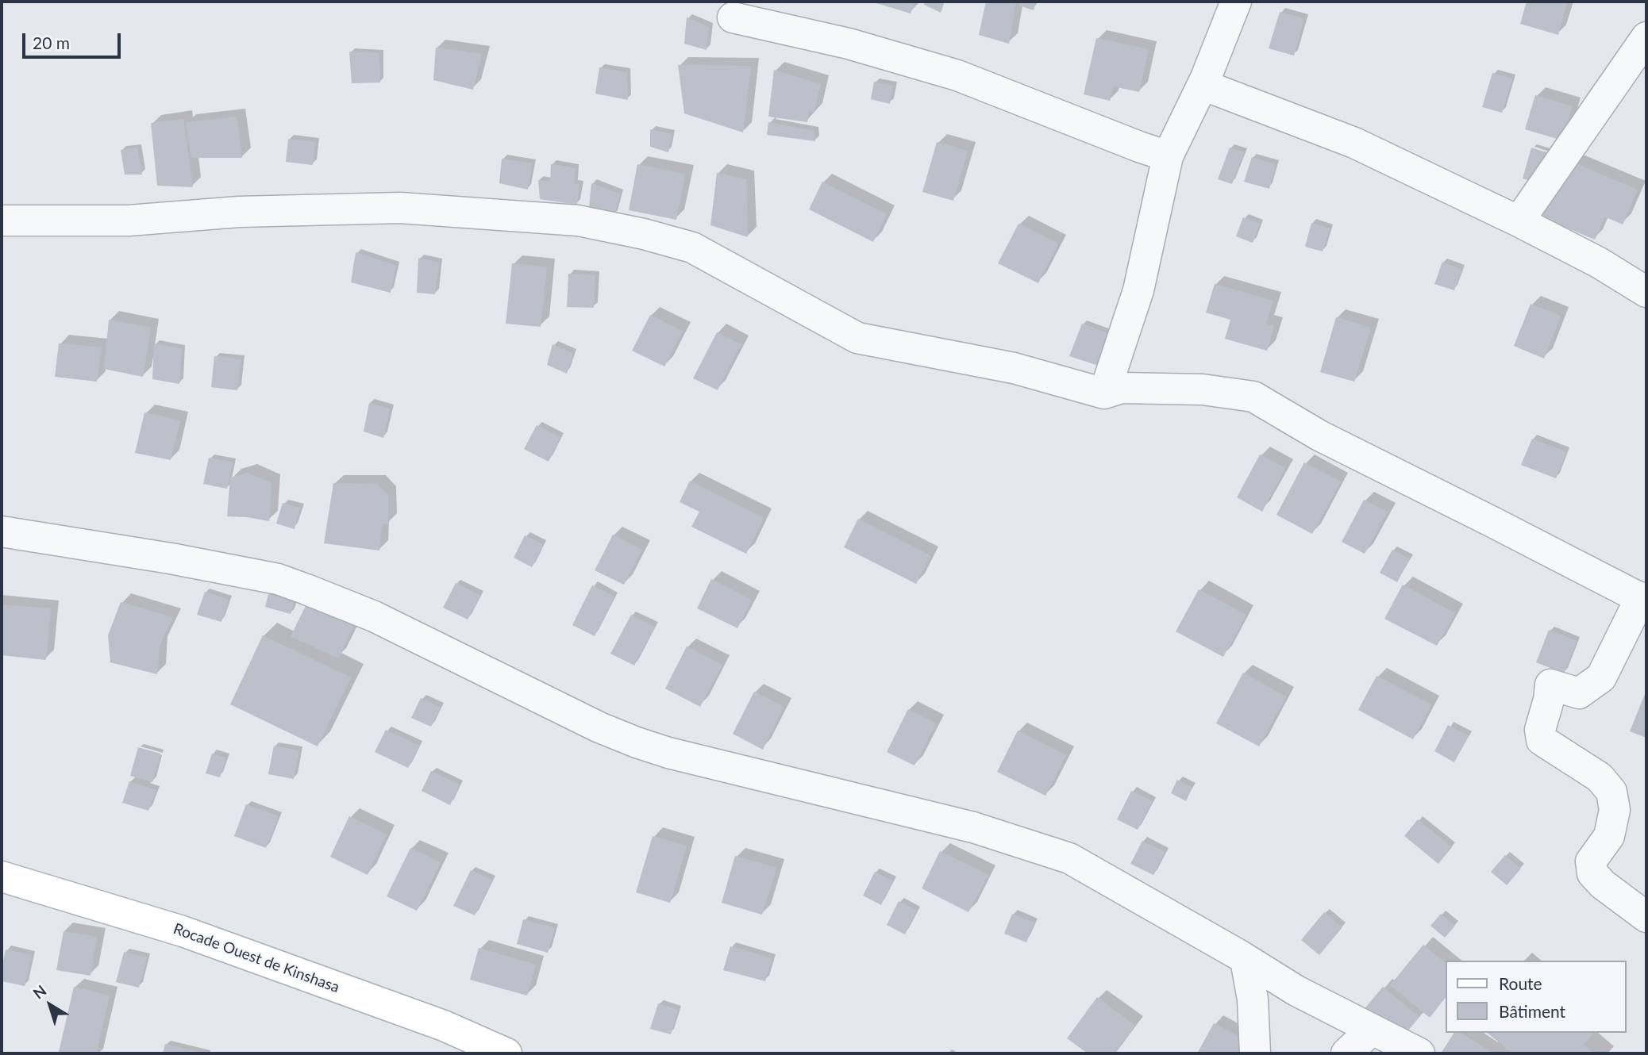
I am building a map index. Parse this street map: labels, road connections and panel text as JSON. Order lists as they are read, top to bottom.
{
  "streets": {
    "main road": ["Rocade Ouest de Kinshasa"]
  },
  "legend": ["Route", "Bâtiment"],
  "scale_bar": "20 m",
  "north": "top left"
}
